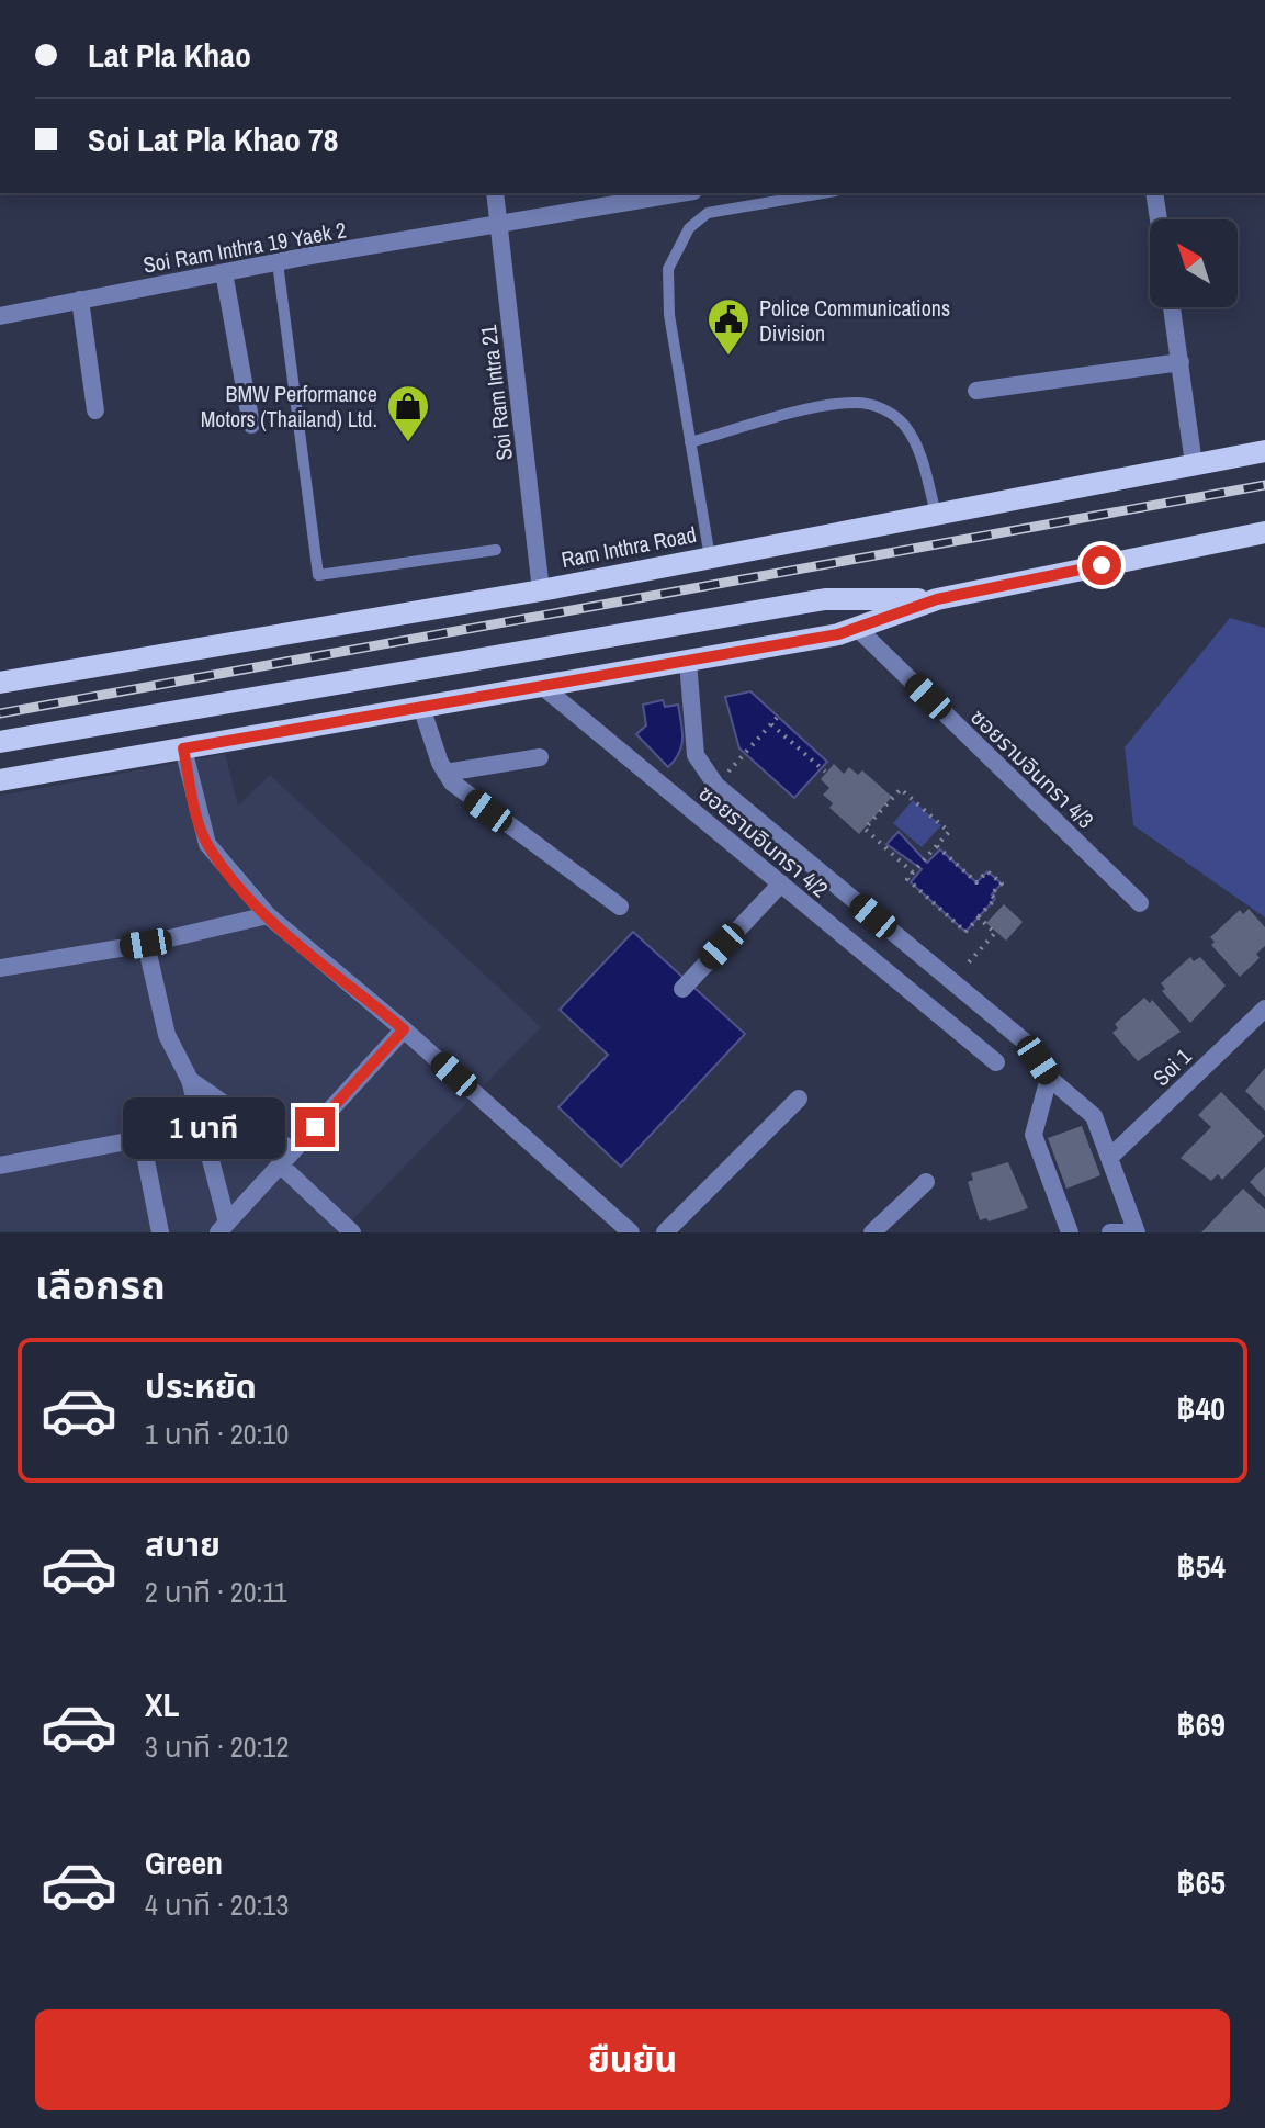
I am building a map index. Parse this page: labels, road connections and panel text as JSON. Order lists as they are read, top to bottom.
{
  "streets": {
    "main road": ["Ram Inthra Road"],
    "street": [
      "Soi Ram Inthra 19 Yaek 2",
      "Soi Ram Intra 21",
      "ซอยรามอินทรา 4/3",
      "ซอยรามอินทรา 4/2",
      "Soi 1"
    ]
  },
  "crossings": [
    ["Soi Ram Inthra 19 Yaek 2", "Soi Ram Intra 21"],
    ["Soi Ram Intra 21", "Ram Inthra Road"]
  ],
  "places": {
    "public building": ["Police Communications Division"],
    "shop": ["BMW Performance Motors (Thailand) Ltd."]
  },
  "north": "top left",
  "page": {
    "banner": ["Lat Pla Khao", "Soi Lat Pla Khao 78"],
    "bubble": "1 นาที",
    "heading": "เลือกรถ",
    "list": [
      {
        "name": "ประหยัด",
        "note": "1 นาที · 20:10",
        "value": "฿40"
      },
      {
        "name": "สบาย",
        "note": "2 นาที · 20:11",
        "value": "฿54"
      },
      {
        "name": "XL",
        "note": "3 นาที · 20:12",
        "value": "฿69"
      },
      {
        "name": "Green",
        "note": "4 นาที · 20:13",
        "value": "฿65"
      }
    ],
    "buttons": "ยืนยัน"
  }
}
